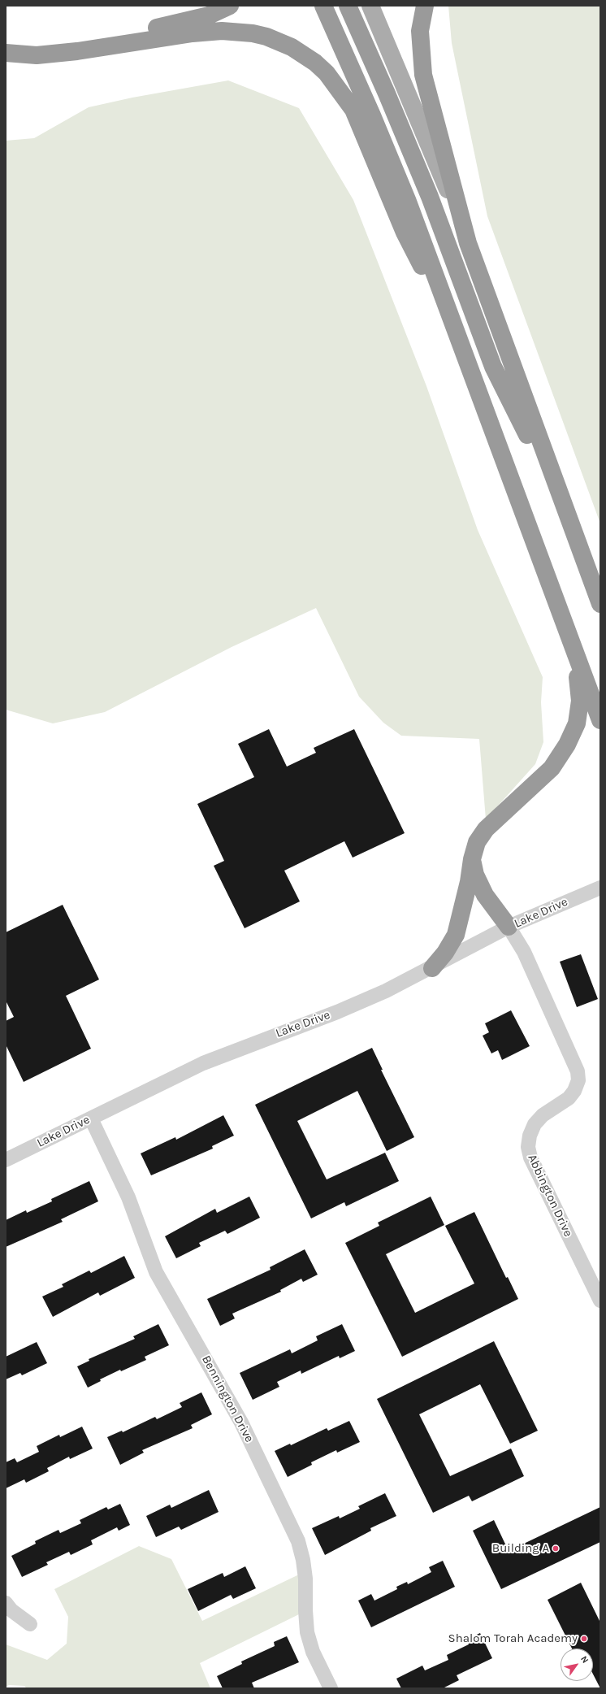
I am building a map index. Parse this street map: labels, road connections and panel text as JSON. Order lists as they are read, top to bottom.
{
  "streets": {
    "street": ["Lake Drive", "Abbington Drive", "Bennington Drive"]
  },
  "crossings": [
    ["Lake Drive", "Abbington Drive"],
    ["Lake Drive", "Bennington Drive"]
  ],
  "places": ["Building A", "Shalom Torah Academy"],
  "north": "top right"
}
